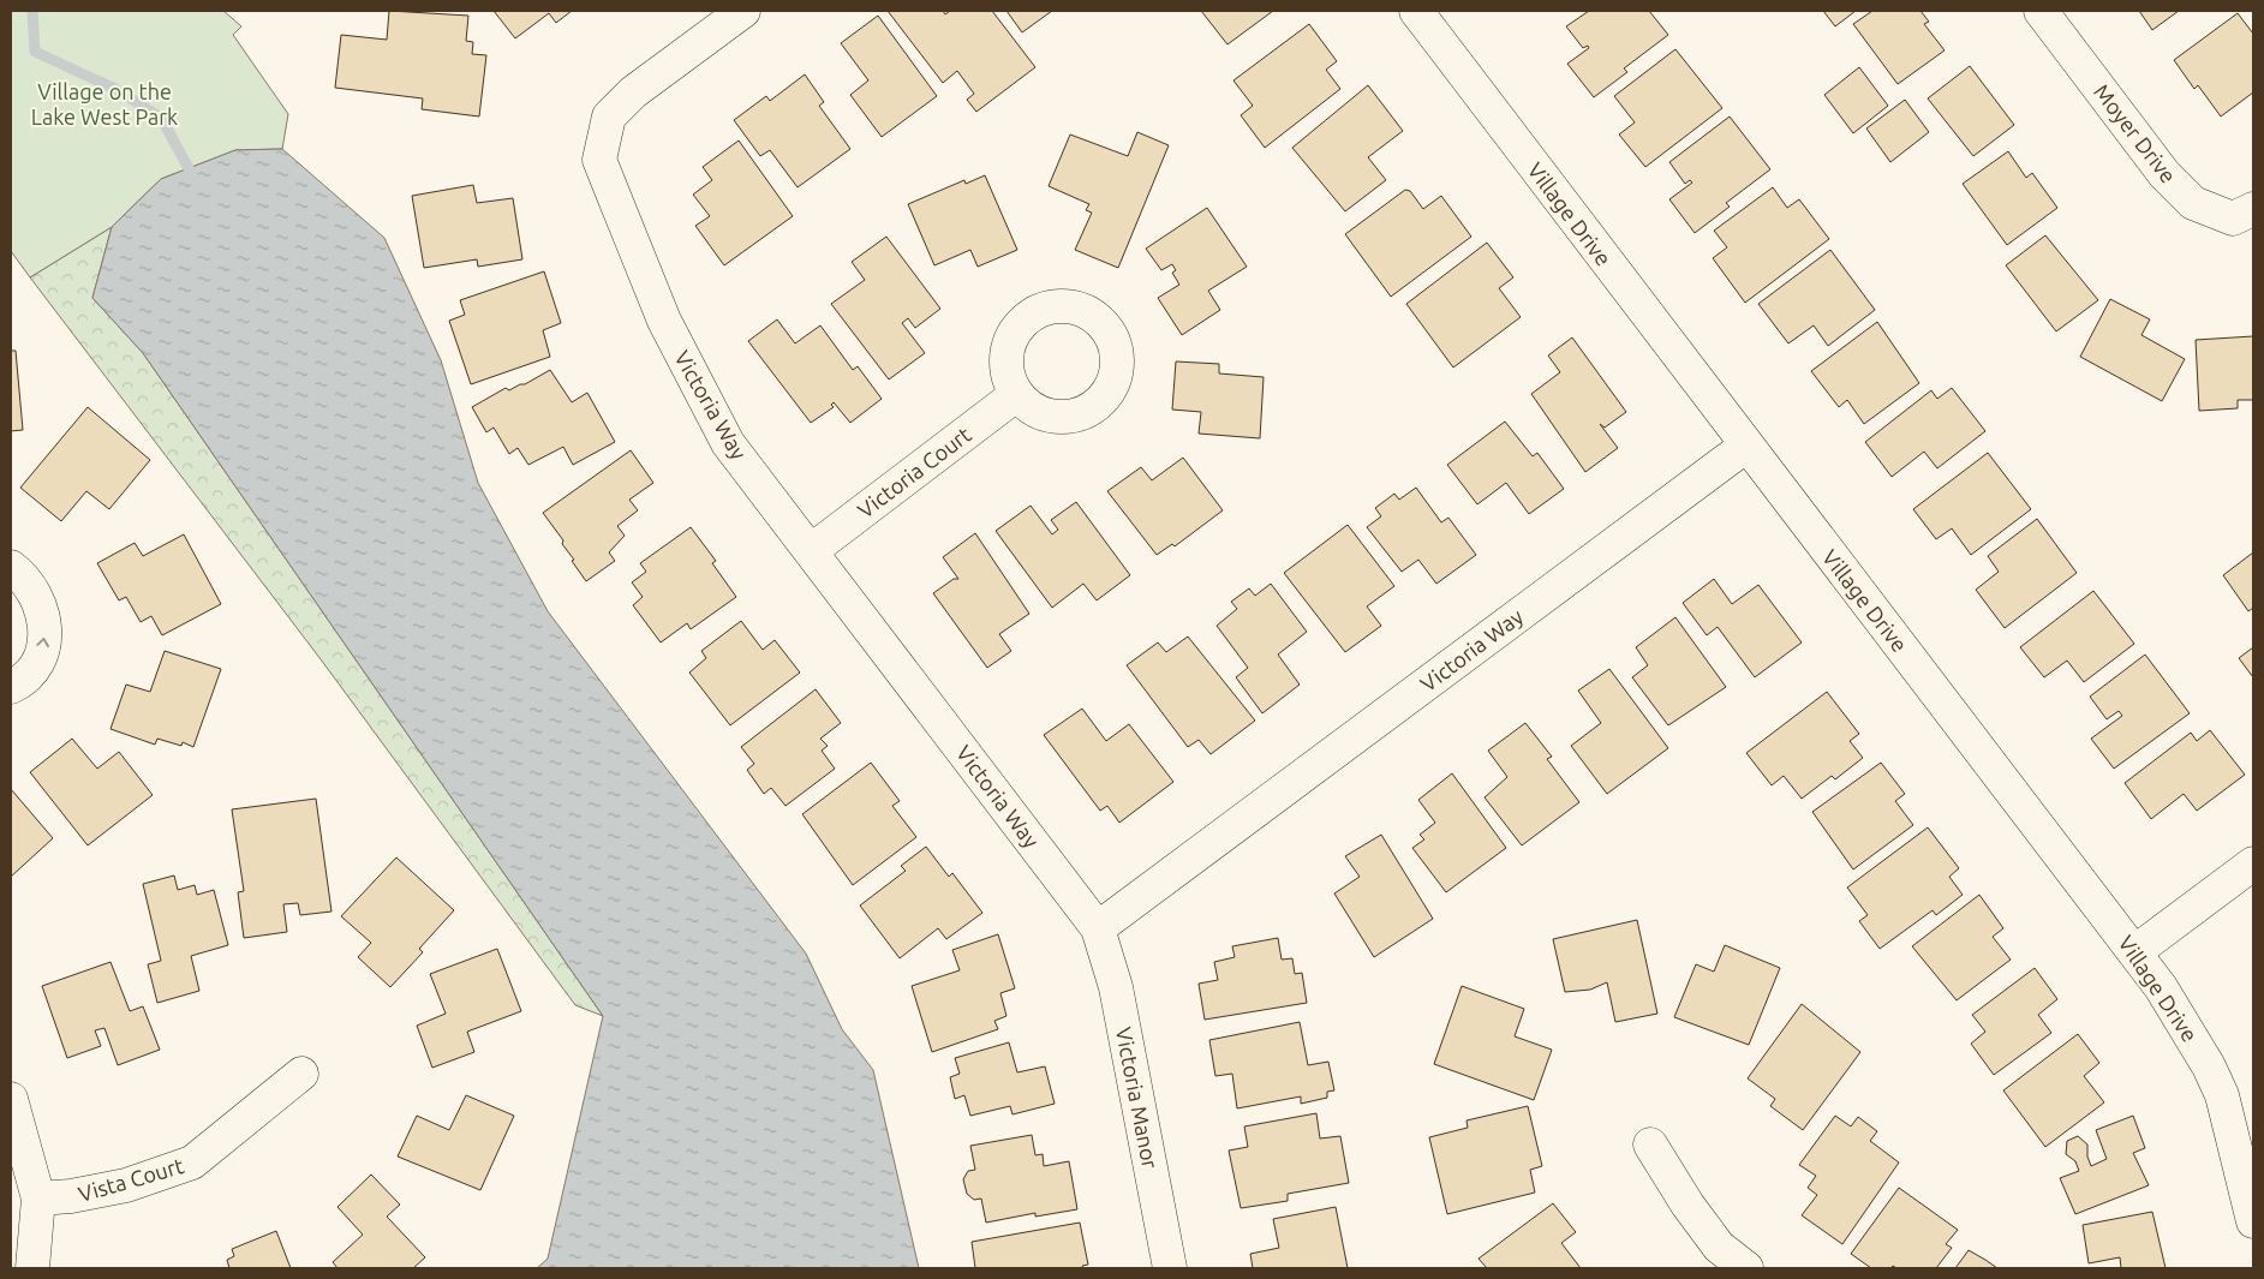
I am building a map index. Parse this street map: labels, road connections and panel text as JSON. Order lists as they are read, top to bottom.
{
  "streets": {
    "street": [
      "Moyer Drive",
      "Village Drive",
      "Victoria Way",
      "Victoria Court",
      "Victoria Manor",
      "Vista Court"
    ]
  },
  "crossings": [
    ["Village Drive", "Victoria Way"],
    ["Victoria Way", "Victoria Court"],
    ["Victoria Way", "Victoria Manor"]
  ],
  "parks": ["Village on the Lake West Park"]
}
